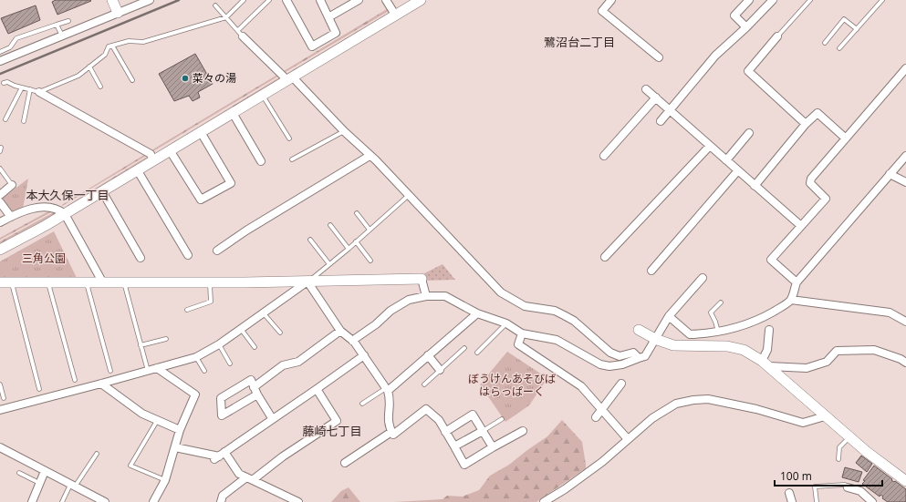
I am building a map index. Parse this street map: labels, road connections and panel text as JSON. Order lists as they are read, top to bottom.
{
  "districts": ["鷺沼台二丁目", "本大久保一丁目", "藤崎七丁目"],
  "parks": ["三角公園", "ぼうけんあそびば はらっぱーく"],
  "places": ["菜々の湯"],
  "scale_bar": "100 m"
}
